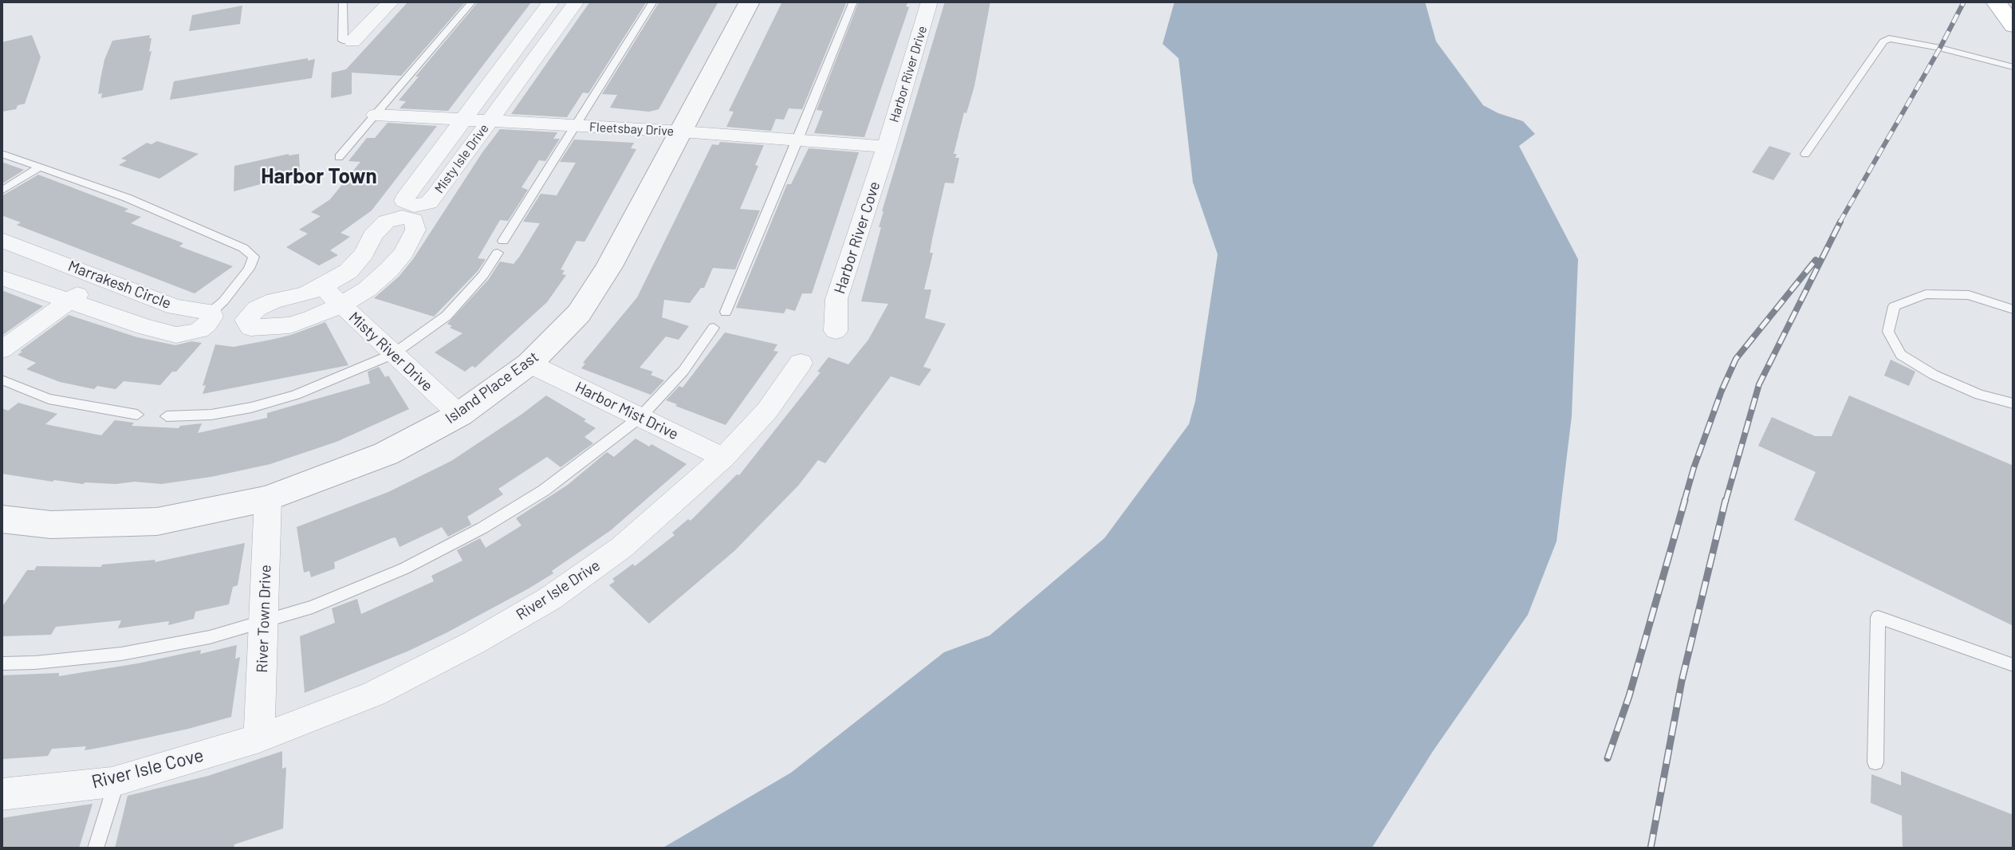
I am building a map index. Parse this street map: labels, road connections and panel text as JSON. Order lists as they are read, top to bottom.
{
  "streets": {
    "street": [
      "Harbor River Drive",
      "Fleetsbay Drive",
      "Misty Isle Drive",
      "Harbor River Cove",
      "Marrakesh Circle",
      "Misty River Drive",
      "Island Place East",
      "Harbor Mist Drive",
      "River Isle Drive",
      "River Town Drive",
      "River Isle Cove"
    ]
  },
  "crossings": [
    ["Harbor River Drive", "Fleetsbay Drive"],
    ["Harbor River Drive", "Harbor River Cove"],
    ["Fleetsbay Drive", "Misty Isle Drive"],
    ["Fleetsbay Drive", "Harbor River Cove"],
    ["Fleetsbay Drive", "Island Place East"],
    ["Misty River Drive", "Island Place East"],
    ["Island Place East", "Harbor Mist Drive"],
    ["Island Place East", "River Town Drive"],
    ["Harbor Mist Drive", "River Isle Drive"],
    ["River Isle Drive", "River Town Drive"],
    ["River Isle Drive", "River Isle Cove"],
    ["River Town Drive", "River Isle Cove"]
  ],
  "districts": ["Harbor Town"]
}
